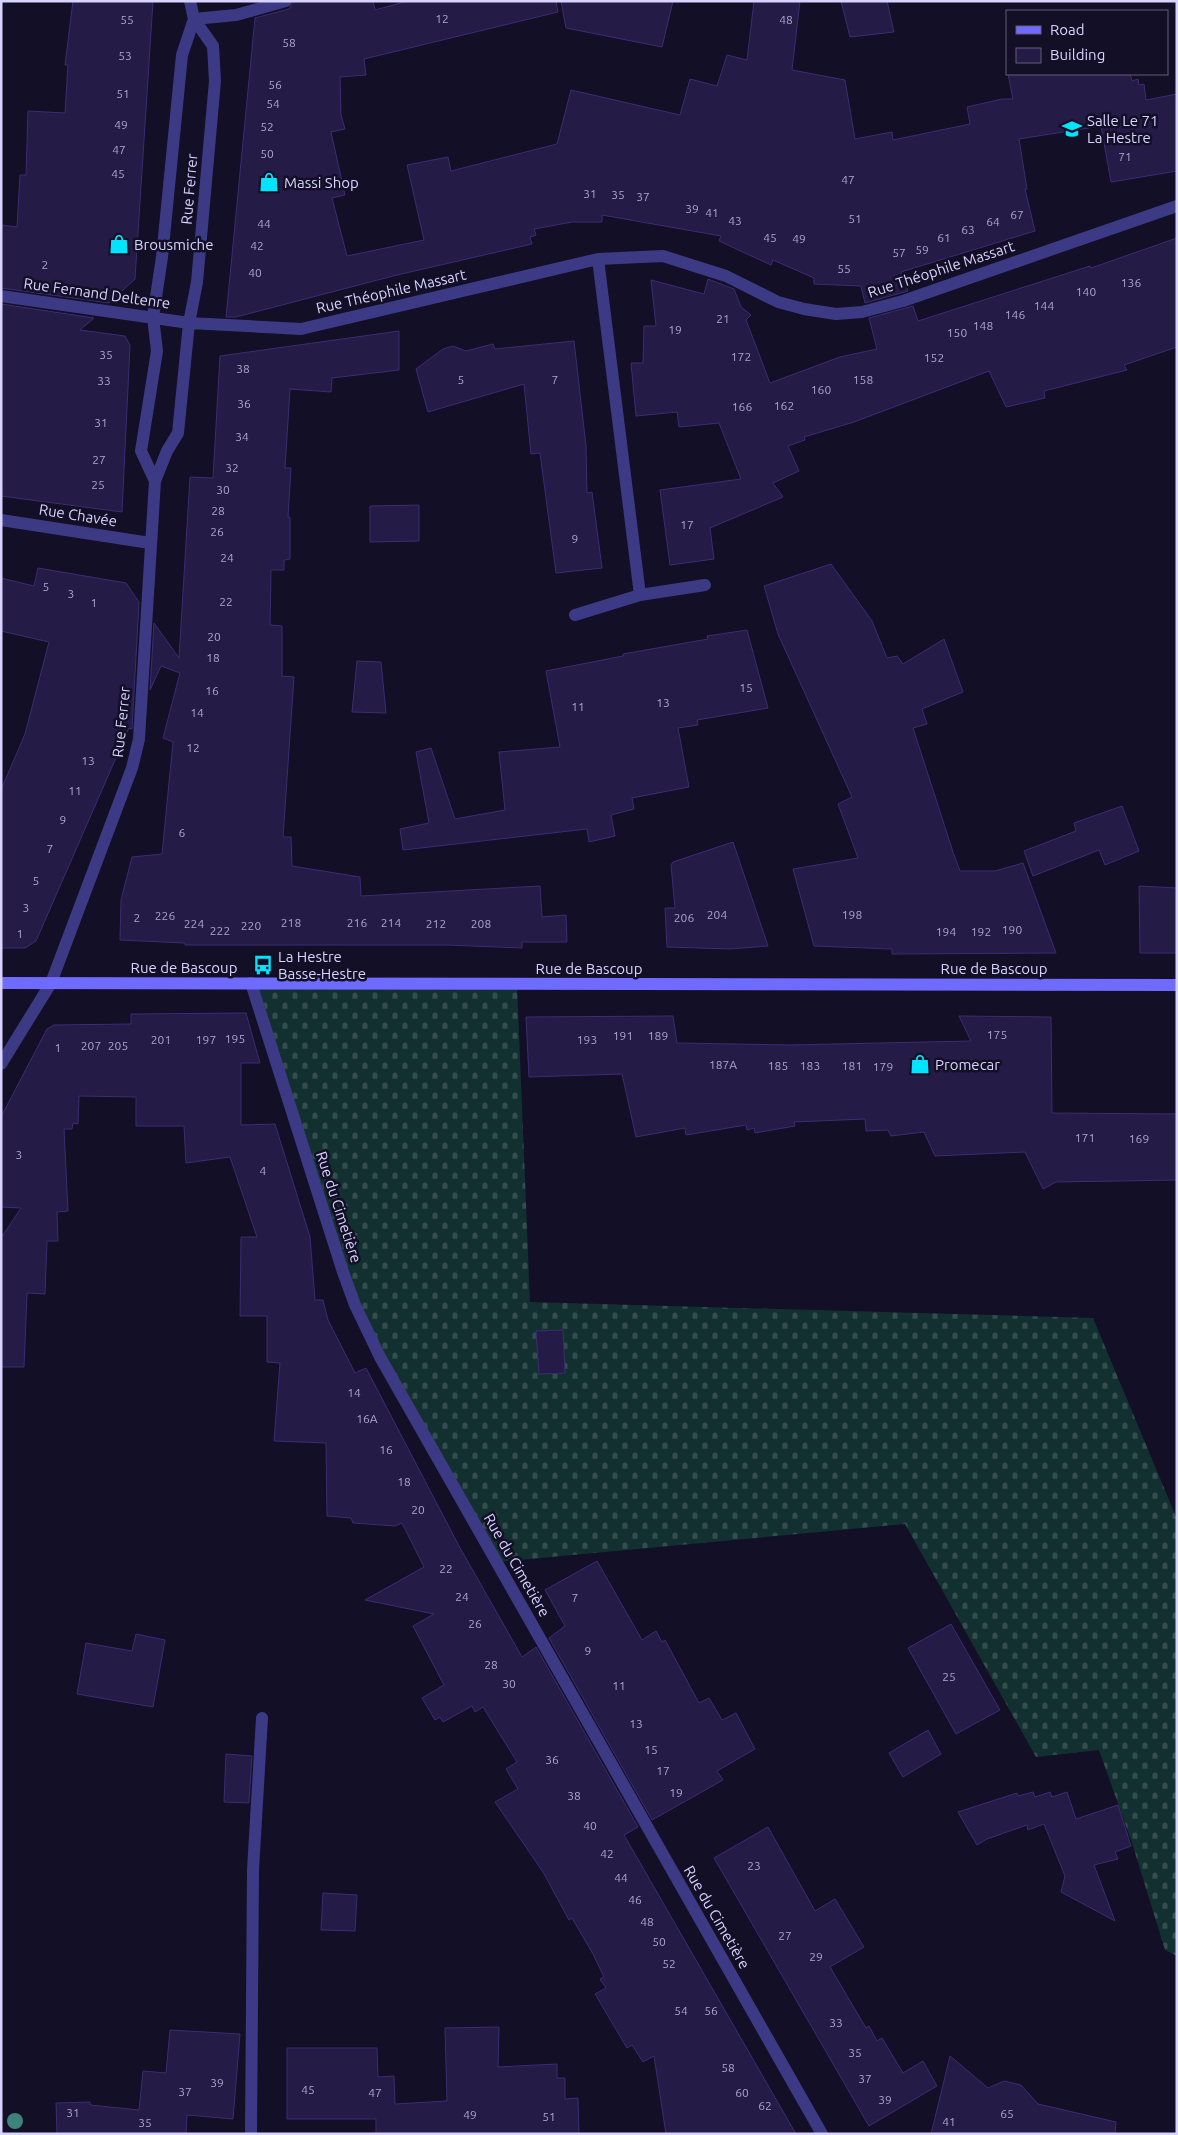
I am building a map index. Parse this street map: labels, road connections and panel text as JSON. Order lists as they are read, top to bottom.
{
  "streets": {
    "main road": ["Rue de Bascoup"],
    "street": [
      "Rue Ferrer",
      "Rue Théophile Massart",
      "Rue Fernand Deltenre",
      "Rue Chavée",
      "Rue du Cimetière"
    ]
  },
  "crossings": [
    ["Rue Ferrer", "Rue Théophile Massart"],
    ["Rue Ferrer", "Rue Fernand Deltenre"],
    ["Rue Ferrer", "Rue Chavée"],
    ["Rue Ferrer", "Rue de Bascoup"],
    ["Rue Théophile Massart", "Rue Fernand Deltenre"],
    ["Rue de Bascoup", "Rue du Cimetière"]
  ],
  "places": {
    "school or university": ["Salle Le 71 La Hestre"],
    "shop": ["Massi Shop", "Brousmiche", "Promecar"],
    "bus stop": ["La Hestre Basse-Hestre"]
  },
  "house_numbers": [
    "12",
    "55",
    "48",
    "58",
    "53",
    "56",
    "51",
    "54",
    "49",
    "52",
    "47",
    "50",
    "71",
    "45",
    "47",
    "31",
    "35",
    "37",
    "39",
    "41",
    "67",
    "51",
    "43",
    "64",
    "44",
    "63",
    "45",
    "61",
    "49",
    "42",
    "59",
    "57",
    "2",
    "55",
    "40",
    "136",
    "140",
    "144",
    "146",
    "21",
    "148",
    "19",
    "150",
    "35",
    "172",
    "152",
    "38",
    "5",
    "7",
    "158",
    "33",
    "160",
    "36",
    "162",
    "166",
    "31",
    "34",
    "27",
    "32",
    "25",
    "30",
    "28",
    "17",
    "26",
    "9",
    "24",
    "5",
    "3",
    "22",
    "1",
    "20",
    "18",
    "15",
    "16",
    "13",
    "11",
    "14",
    "12",
    "13",
    "11",
    "9",
    "6",
    "7",
    "5",
    "3",
    "204",
    "198",
    "226",
    "2",
    "206",
    "218",
    "216",
    "214",
    "224",
    "212",
    "208",
    "220",
    "190",
    "222",
    "194",
    "192",
    "1",
    "175",
    "191",
    "189",
    "195",
    "201",
    "197",
    "193",
    "207",
    "205",
    "1",
    "187A",
    "185",
    "183",
    "181",
    "179",
    "171",
    "169",
    "3",
    "4",
    "14",
    "16A",
    "16",
    "18",
    "20",
    "22",
    "24",
    "7",
    "26",
    "9",
    "28",
    "25",
    "30",
    "11",
    "13",
    "15",
    "36",
    "17",
    "19",
    "38",
    "40",
    "42",
    "23",
    "44",
    "46",
    "48",
    "27",
    "50",
    "29",
    "52",
    "54",
    "56",
    "33",
    "35",
    "58",
    "37",
    "39",
    "45",
    "37",
    "47",
    "60",
    "39",
    "62",
    "31",
    "65",
    "49",
    "51",
    "41",
    "35"
  ],
  "legend": ["Road", "Building"]
}
